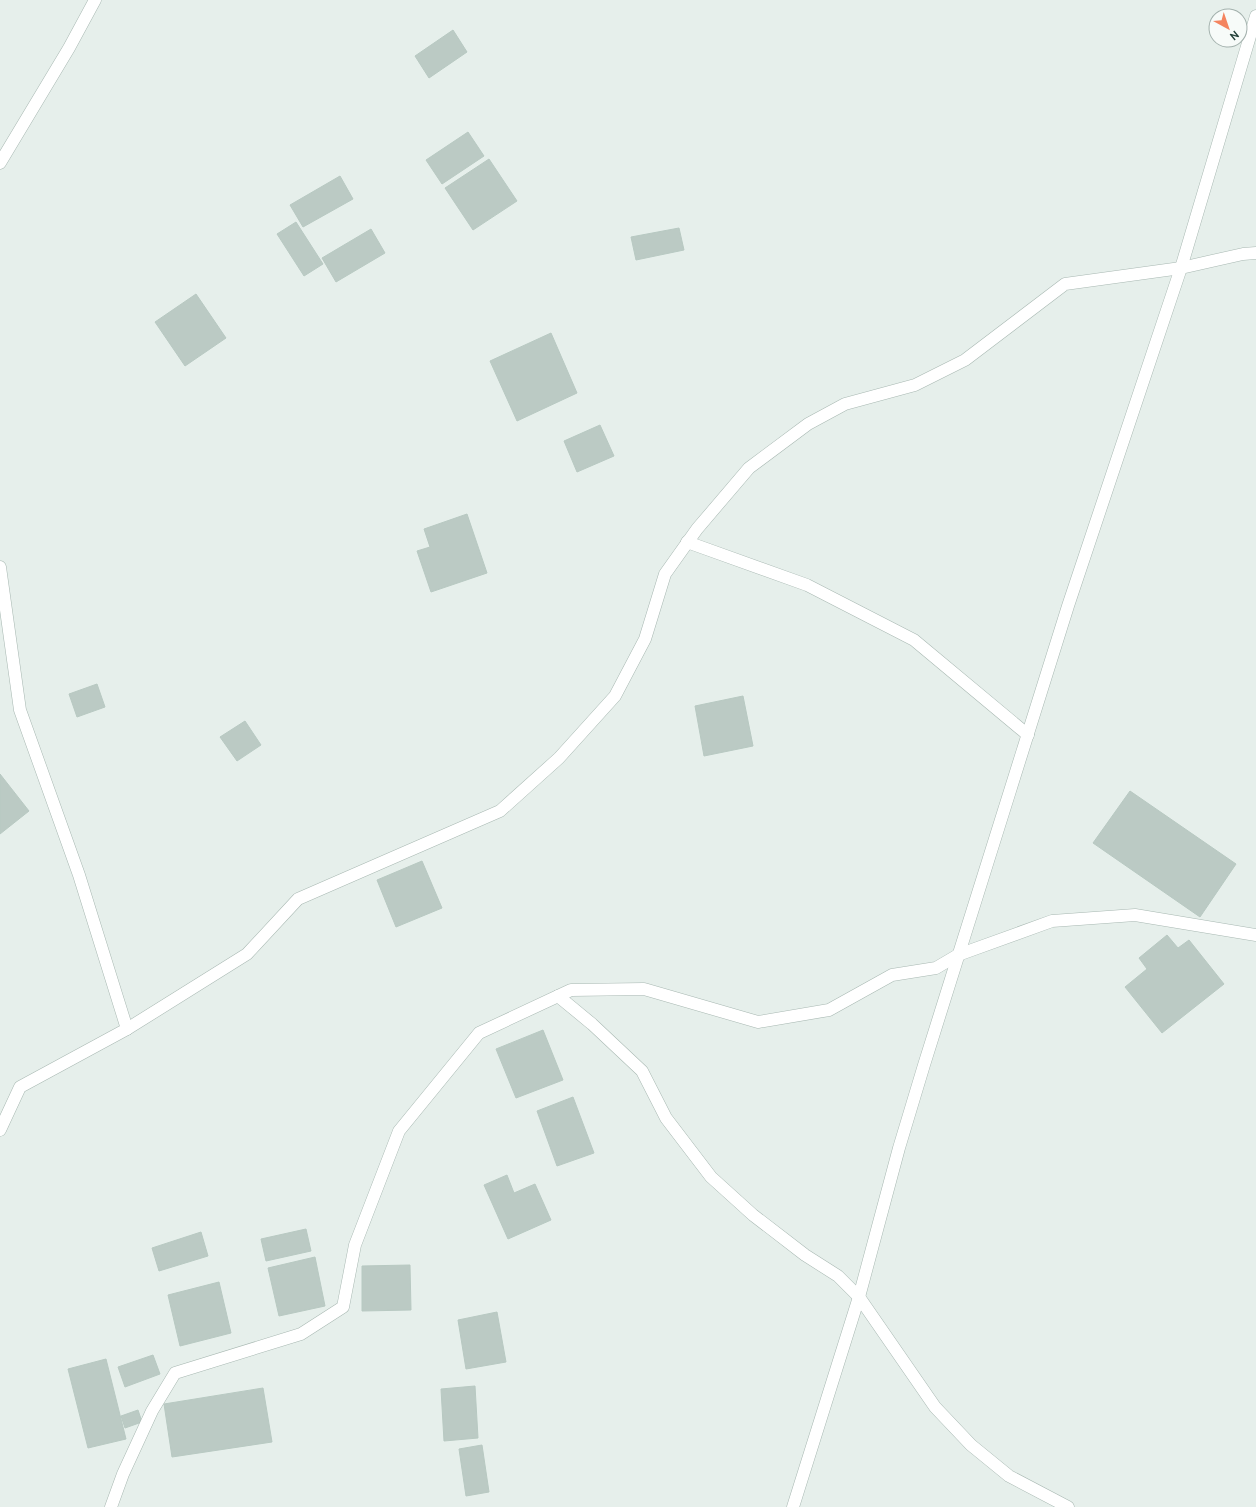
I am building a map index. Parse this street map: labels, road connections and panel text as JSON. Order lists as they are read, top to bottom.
{
  "north": "bottom right"
}
